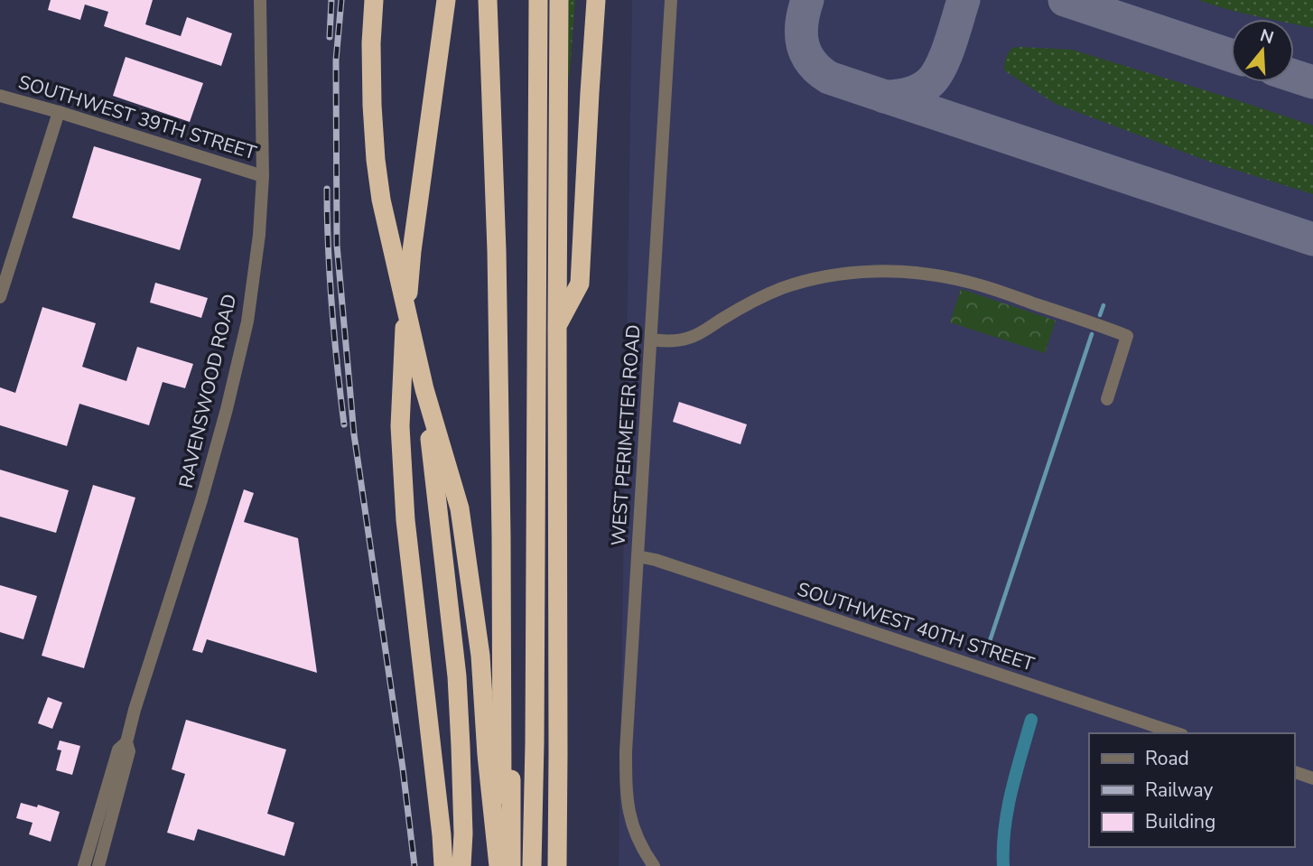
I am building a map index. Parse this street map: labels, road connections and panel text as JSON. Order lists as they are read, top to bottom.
{
  "streets": {
    "street": [
      "SOUTHWEST 39TH STREET",
      "RAVENSWOOD ROAD",
      "WEST PERIMETER ROAD",
      "SOUTHWEST 40TH STREET"
    ]
  },
  "crossings": [
    ["SOUTHWEST 39TH STREET", "RAVENSWOOD ROAD"],
    ["WEST PERIMETER ROAD", "SOUTHWEST 40TH STREET"]
  ],
  "legend": ["Road", "Railway", "Building"],
  "north": "top"
}
